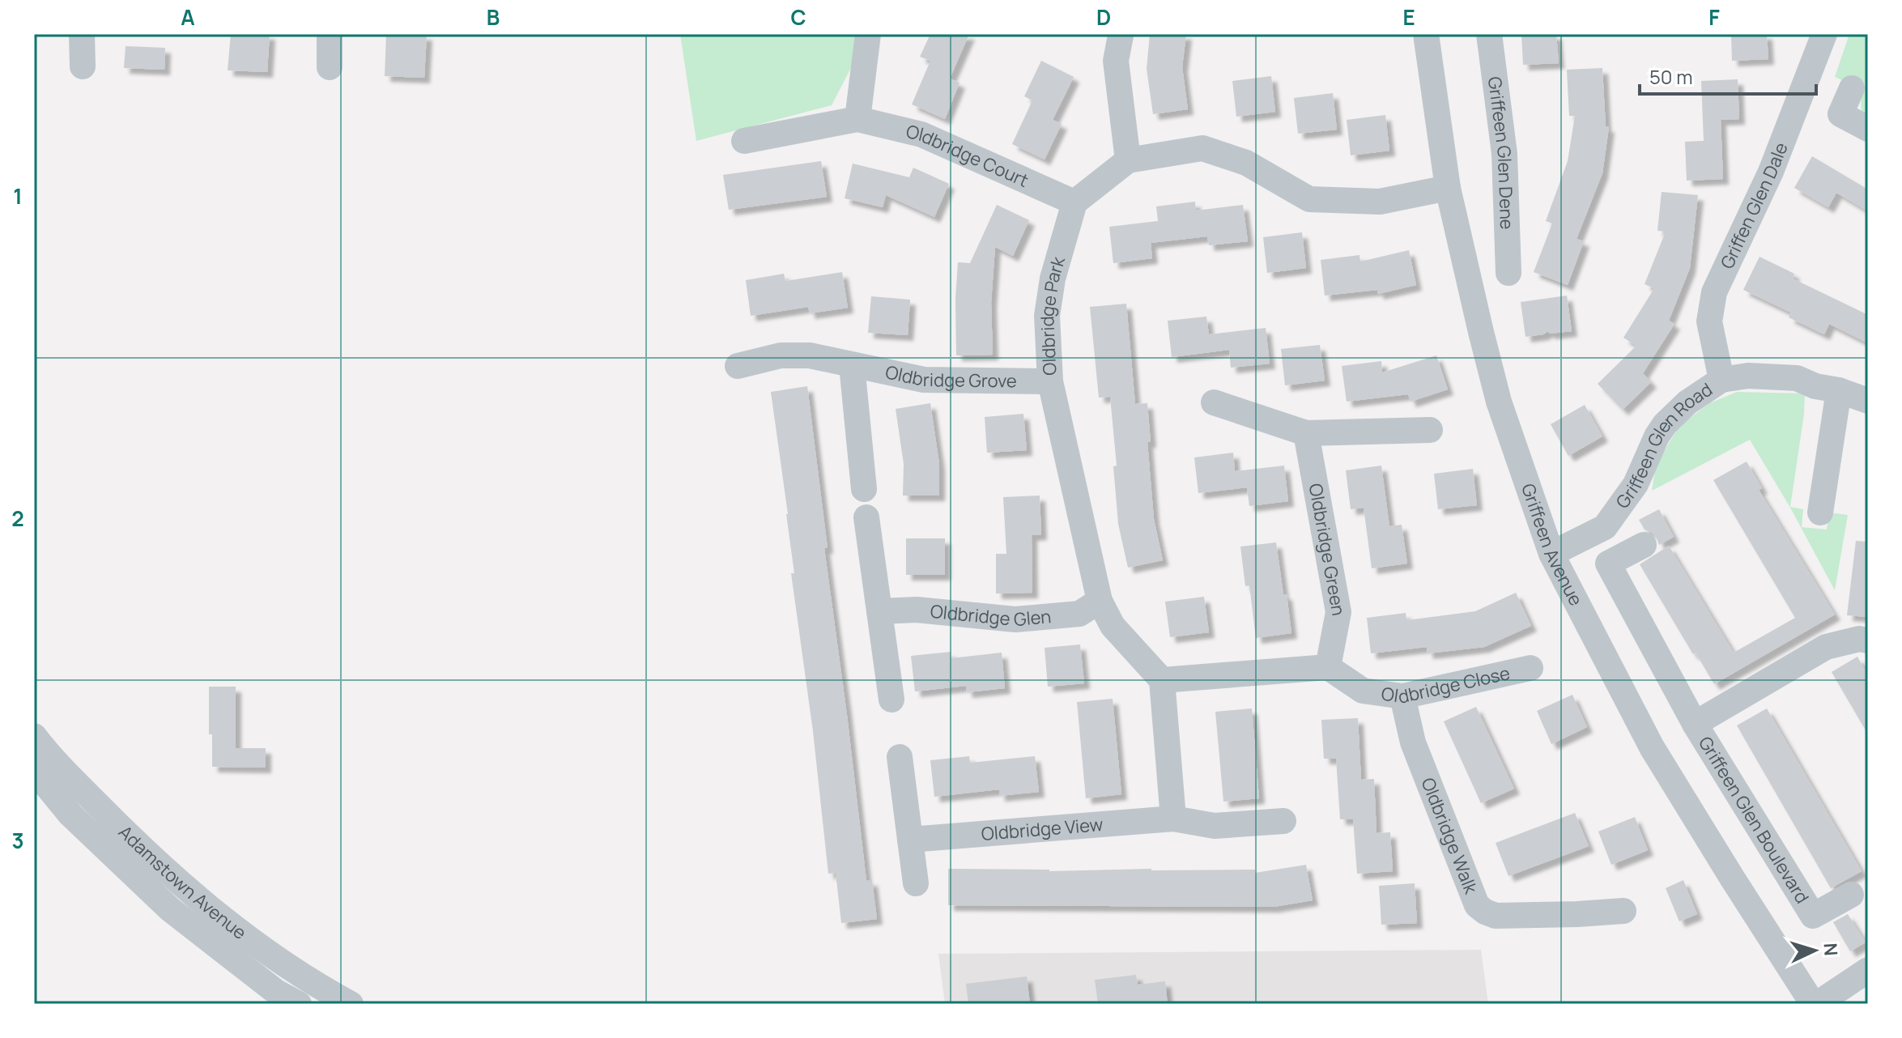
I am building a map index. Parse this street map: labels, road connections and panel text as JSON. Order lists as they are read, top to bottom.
{
  "streets": {
    "street": [
      "Griffeen Glen Dene",
      "Oldbridge Court",
      "Griffen Glen Dale",
      "Oldbridge Park",
      "Oldbridge Grove",
      "Griffeen Glen Road",
      "Griffeen Avenue",
      "Oldbridge Green",
      "Oldbridge Glen",
      "Oldbridge Close",
      "Griffeen Glen Boulevard",
      "Oldbridge View",
      "Oldbridge Walk",
      "Adamstown Avenue"
    ]
  },
  "crossings": [
    ["Oldbridge Court", "Oldbridge Park"],
    ["Griffen Glen Dale", "Griffeen Glen Road"],
    ["Oldbridge Park", "Oldbridge Grove"],
    ["Oldbridge Park", "Oldbridge Glen"],
    ["Griffeen Glen Road", "Griffeen Avenue"],
    ["Oldbridge Green", "Oldbridge Close"],
    ["Oldbridge Close", "Oldbridge Walk"]
  ],
  "scale_bar": "50 m",
  "north": "right",
  "grid": {
    "columns": [
      "A",
      "B",
      "C",
      "D",
      "E",
      "F"
    ],
    "rows": ["1", "2", "3"]
  }
}
